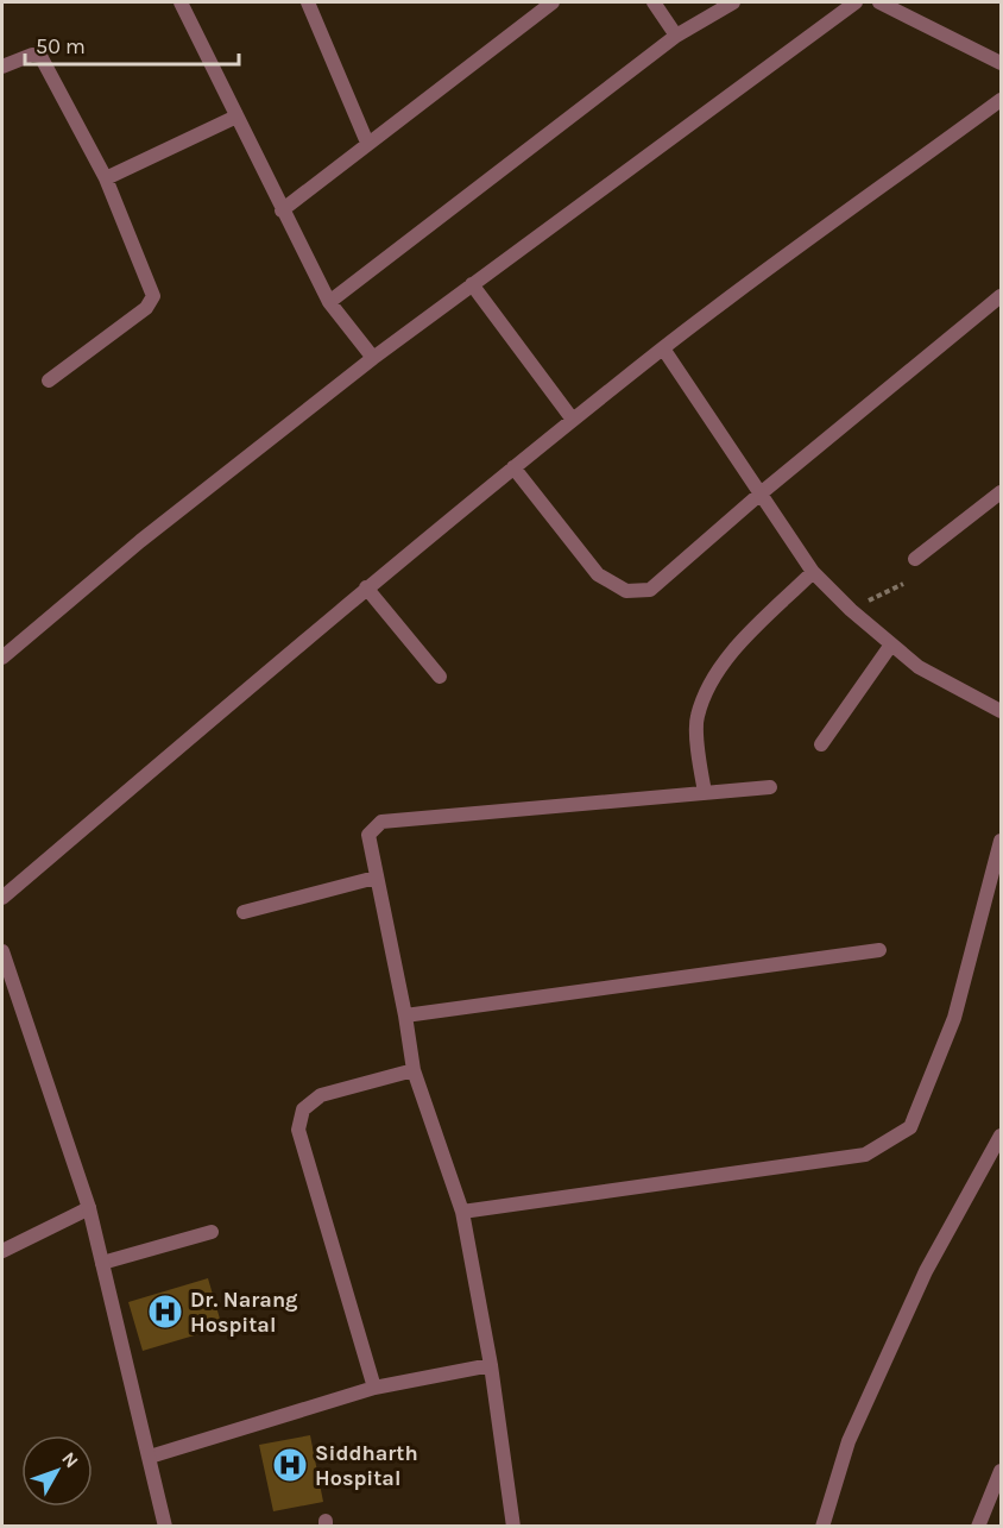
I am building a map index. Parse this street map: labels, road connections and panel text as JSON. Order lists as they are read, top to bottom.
{
  "places": {
    "hospital": ["Dr. Narang Hospital", "Siddharth Hospital"]
  },
  "scale_bar": "50 m",
  "north": "top right"
}
